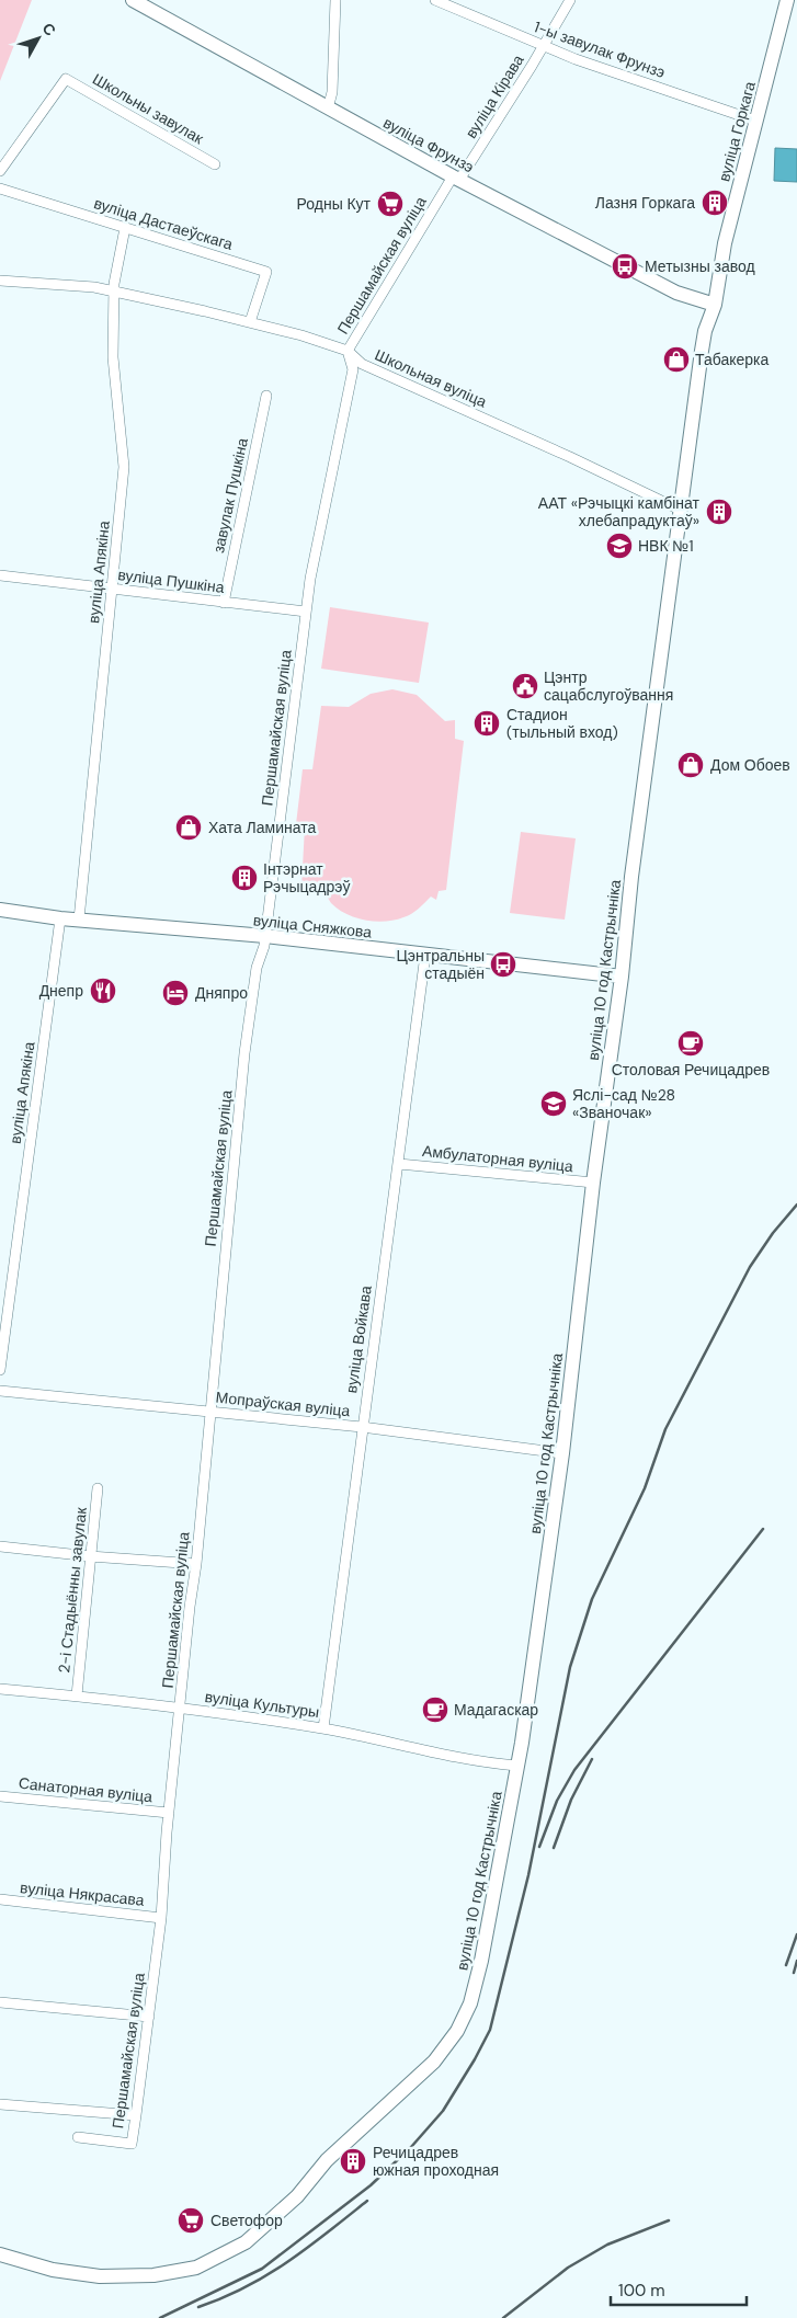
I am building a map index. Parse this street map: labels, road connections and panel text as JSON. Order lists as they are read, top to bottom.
{
  "streets": {
    "street": [
      "1-ы завулак Фрунзэ",
      "вуліца Кірава",
      "Школьны завулак",
      "вуліца Горкага",
      "вуліца Фрунзэ",
      "вуліца Дастаеўскага",
      "Першамайская вуліца",
      "Школьная вуліца",
      "завулак Пушкіна",
      "вуліца Апякіна",
      "вуліца Пушкіна",
      "вуліца Сняжкова",
      "вуліца 10 год Кастрычніка",
      "Амбулаторная вуліца",
      "вуліца Войкава",
      "Мопраўская вуліца",
      "2-і Стадыённы завулак",
      "вуліца Культуры",
      "Санаторная вуліца",
      "вуліца Някрасава"
    ]
  },
  "crossings": [
    ["1-ы завулак Фрунзэ", "вуліца Кірава"],
    ["1-ы завулак Фрунзэ", "вуліца Горкага"],
    ["вуліца Кірава", "вуліца Фрунзэ"],
    ["вуліца Кірава", "Першамайская вуліца"],
    ["вуліца Горкага", "вуліца Фрунзэ"],
    ["вуліца Горкага", "вуліца 10 год Кастрычніка"],
    ["вуліца Фрунзэ", "Першамайская вуліца"],
    ["вуліца Фрунзэ", "вуліца 10 год Кастрычніка"],
    ["вуліца Дастаеўскага", "Школьная вуліца"],
    ["вуліца Дастаеўскага", "вуліца Апякіна"],
    ["Першамайская вуліца", "Школьная вуліца"],
    ["Першамайская вуліца", "вуліца Пушкіна"],
    ["Першамайская вуліца", "вуліца Сняжкова"],
    ["Першамайская вуліца", "Мопраўская вуліца"],
    ["Першамайская вуліца", "вуліца Культуры"],
    ["Першамайская вуліца", "Санаторная вуліца"],
    ["Першамайская вуліца", "вуліца Някрасава"],
    ["Школьная вуліца", "вуліца Апякіна"],
    ["Школьная вуліца", "вуліца 10 год Кастрычніка"],
    ["завулак Пушкіна", "вуліца Пушкіна"],
    ["вуліца Апякіна", "вуліца Пушкіна"],
    ["вуліца Апякіна", "вуліца Сняжкова"],
    ["вуліца Сняжкова", "вуліца 10 год Кастрычніка"],
    ["вуліца Сняжкова", "вуліца Войкава"],
    ["вуліца 10 год Кастрычніка", "Амбулаторная вуліца"],
    ["вуліца 10 год Кастрычніка", "Мопраўская вуліца"],
    ["вуліца 10 год Кастрычніка", "вуліца Культуры"],
    ["Амбулаторная вуліца", "вуліца Войкава"],
    ["вуліца Войкава", "Мопраўская вуліца"],
    ["вуліца Войкава", "вуліца Культуры"],
    ["2-і Стадыённы завулак", "вуліца Культуры"]
  ],
  "places": {
    "building": [
      "Лазня Горкага",
      "ААТ «Рэчыцкі камбінат хлебапрадуктаў»",
      "Стадион (тыльный вход)",
      "Інтэрнат Рэчыцадрэў",
      "Речицадрев южная проходная"
    ],
    "supermarket": ["Родны Кут", "Светофор"],
    "bus stop": ["Метызны завод", "Цэнтральны стадыён"],
    "shop": ["Табакерка", "Дом Обоев", "Хата Ламината"],
    "school or university": ["НВК №1", "Яслі-сад №28 «Званочак»"],
    "public building": ["Цэнтр сацабслугоўвання"],
    "restaurant": ["Днепр"],
    "hotel": ["Дняпро"],
    "cafe": ["Столовая Речицадрев", "Мадагаскар"]
  },
  "scale_bar": "100 m",
  "north": "top right"
}
